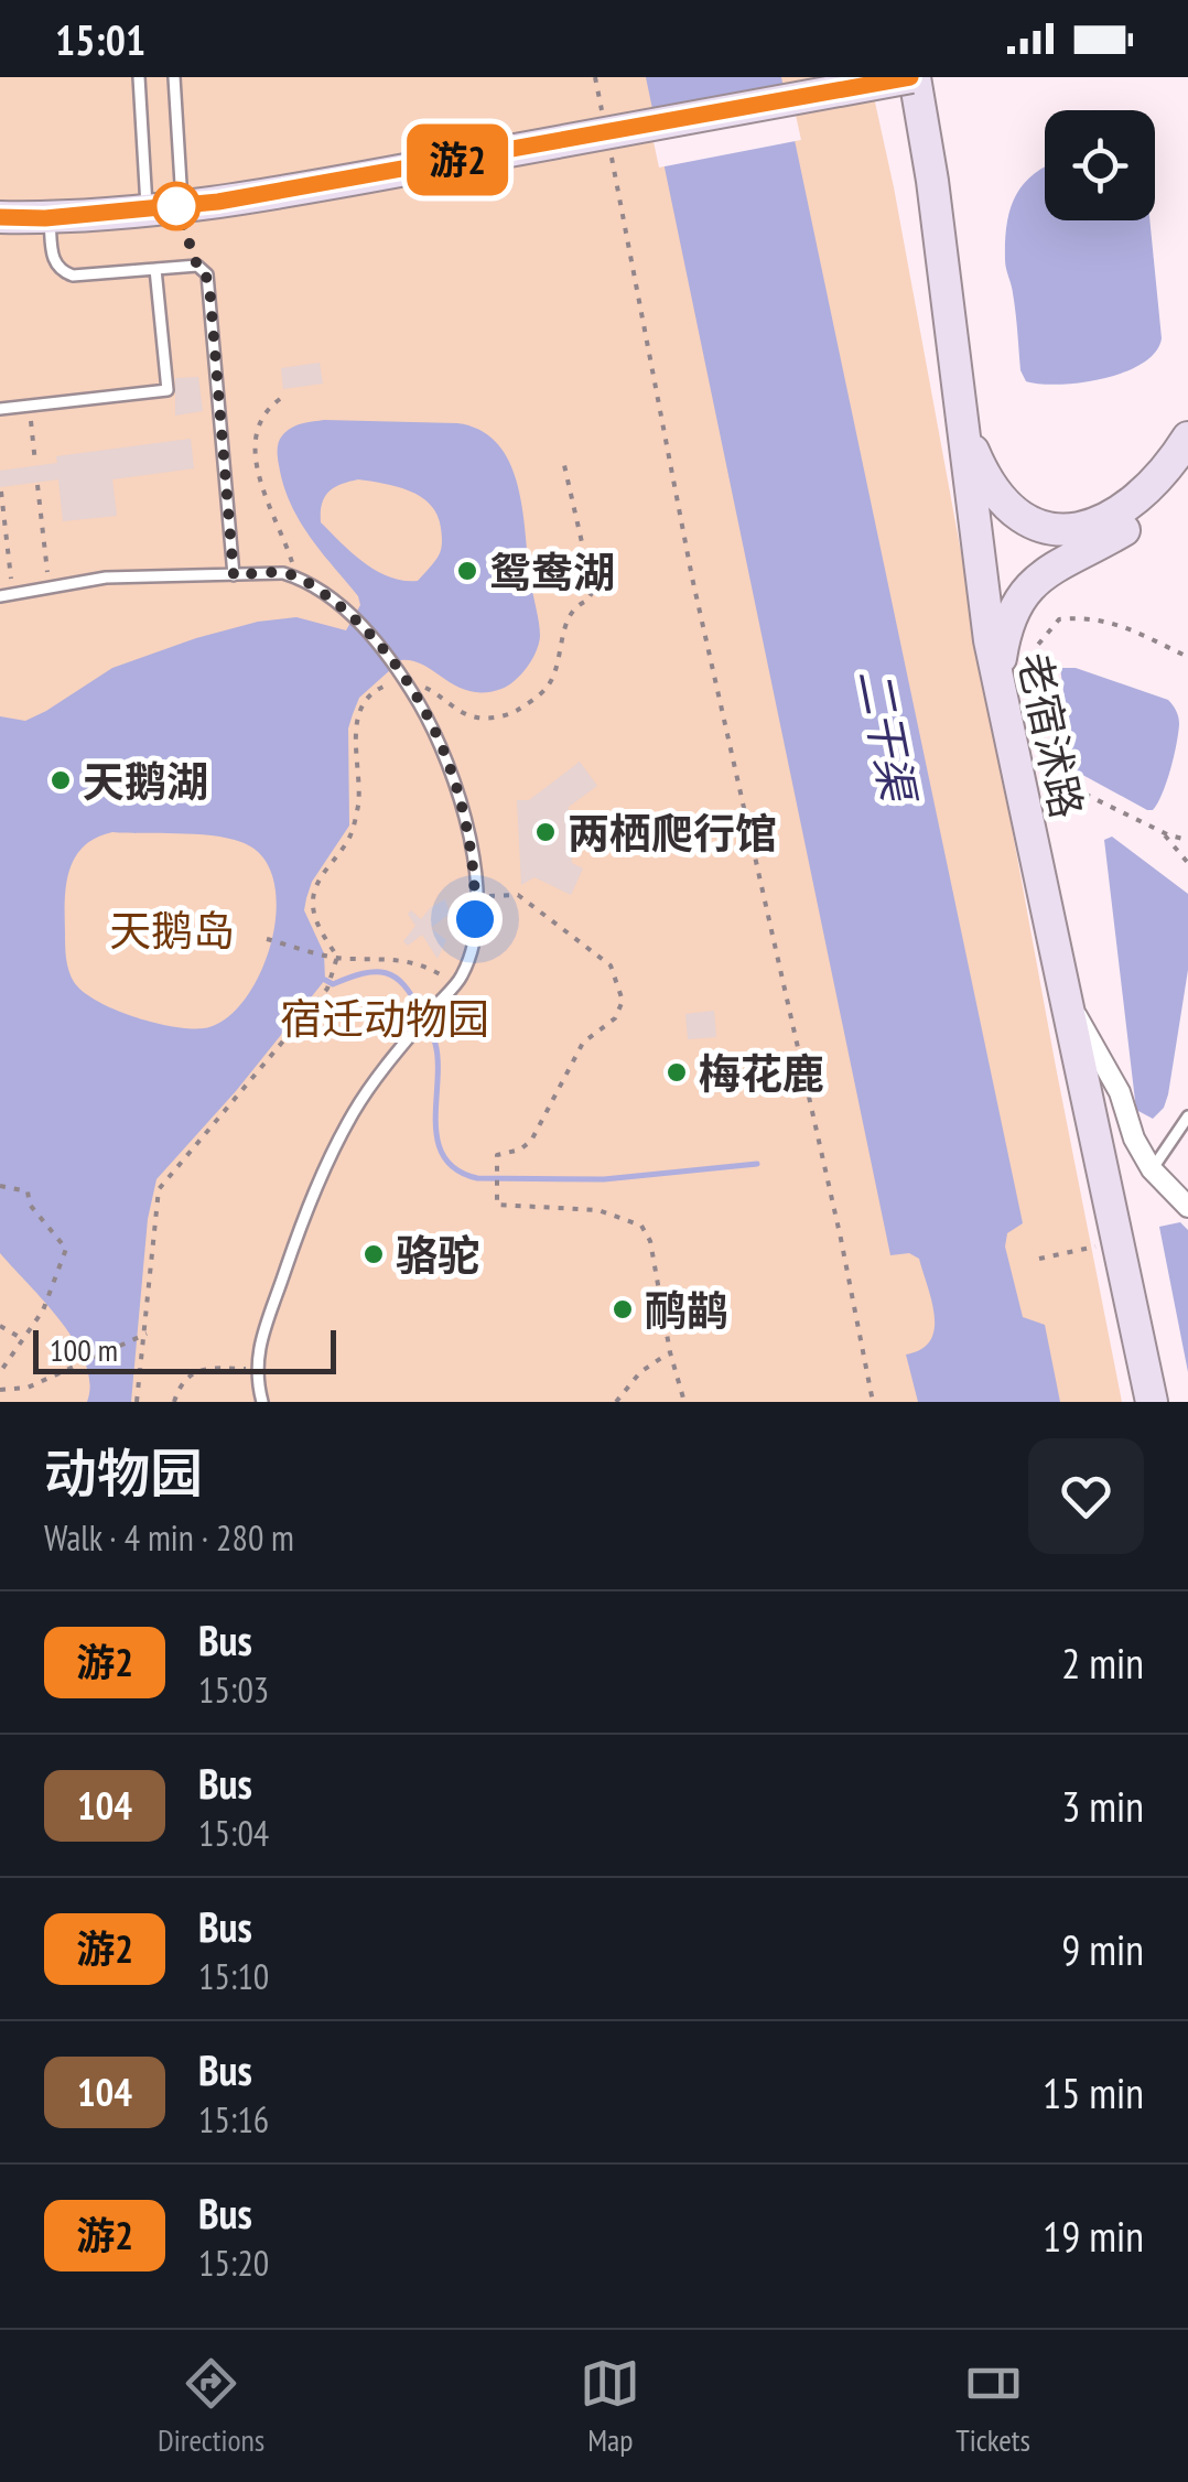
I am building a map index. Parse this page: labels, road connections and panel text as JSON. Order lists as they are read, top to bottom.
{
  "streets": {
    "main road": ["老宿沭路"]
  },
  "water": ["二干渠"],
  "parks": ["天鹅岛", "宿迁动物园"],
  "places": [
    "鸳鸯湖",
    "天鹅湖",
    "两栖爬行馆",
    "梅花鹿",
    "骆驼",
    "鸸鹋"
  ],
  "lines": ["bus line 游2"],
  "scale_bar": "100 m",
  "page": {
    "status": "15:01",
    "on_map": "游2",
    "scale": "100 m",
    "heading": ["动物园", "Walk · 4 min · 280 m"],
    "list": [
      {
        "mark": "游2",
        "name": "Bus",
        "note": "15:03",
        "value": "2 min"
      },
      {
        "mark": "104",
        "name": "Bus",
        "note": "15:04",
        "value": "3 min"
      },
      {
        "mark": "游2",
        "name": "Bus",
        "note": "15:10",
        "value": "9 min"
      },
      {
        "mark": "104",
        "name": "Bus",
        "note": "15:16",
        "value": "15 min"
      },
      {
        "mark": "游2",
        "name": "Bus",
        "note": "15:20",
        "value": "19 min"
      }
    ],
    "tabs": ["Directions", "Map", "Tickets"]
  }
}
